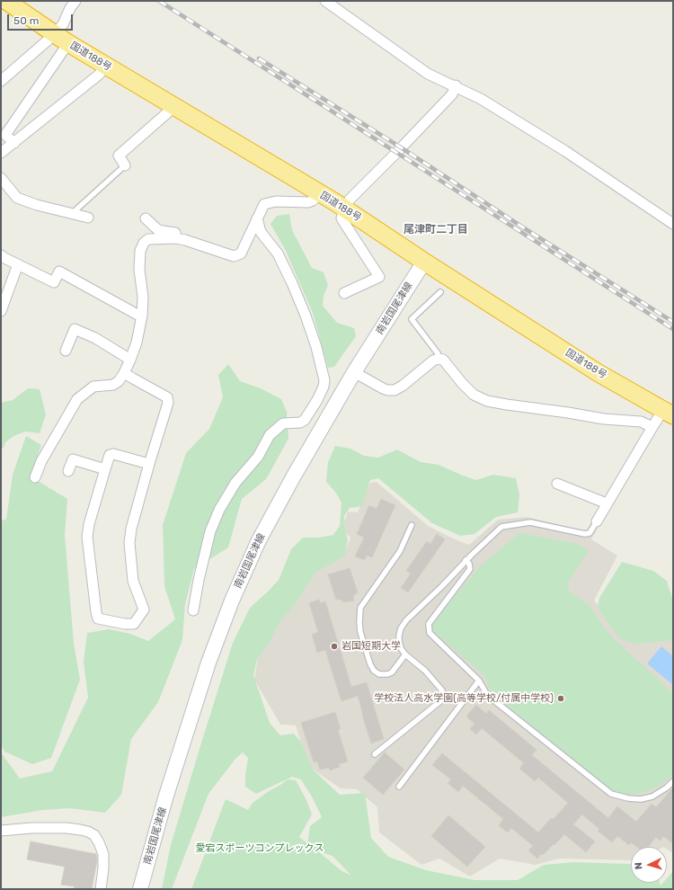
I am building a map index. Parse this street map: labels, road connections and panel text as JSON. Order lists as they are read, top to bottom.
{
  "streets": {
    "highway": ["国道188号"],
    "main road": ["南岩国尾津線"]
  },
  "crossings": [
    ["国道188号", "南岩国尾津線"]
  ],
  "districts": ["尾津町二丁目"],
  "parks": ["愛宕スポーツコンプレックス"],
  "places": ["岩国短期大学", "学校法人高水学園(高等学校/付属中学校)"],
  "scale_bar": "50 m",
  "north": "left"
}
